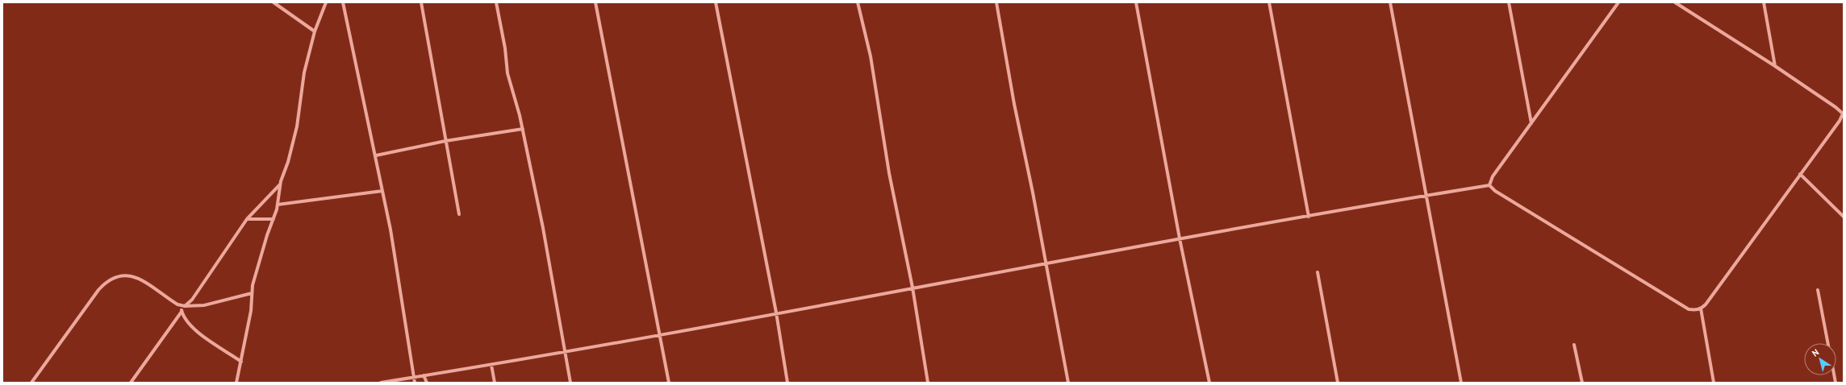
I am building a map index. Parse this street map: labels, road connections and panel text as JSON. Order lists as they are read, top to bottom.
{
  "north": "top left"
}
